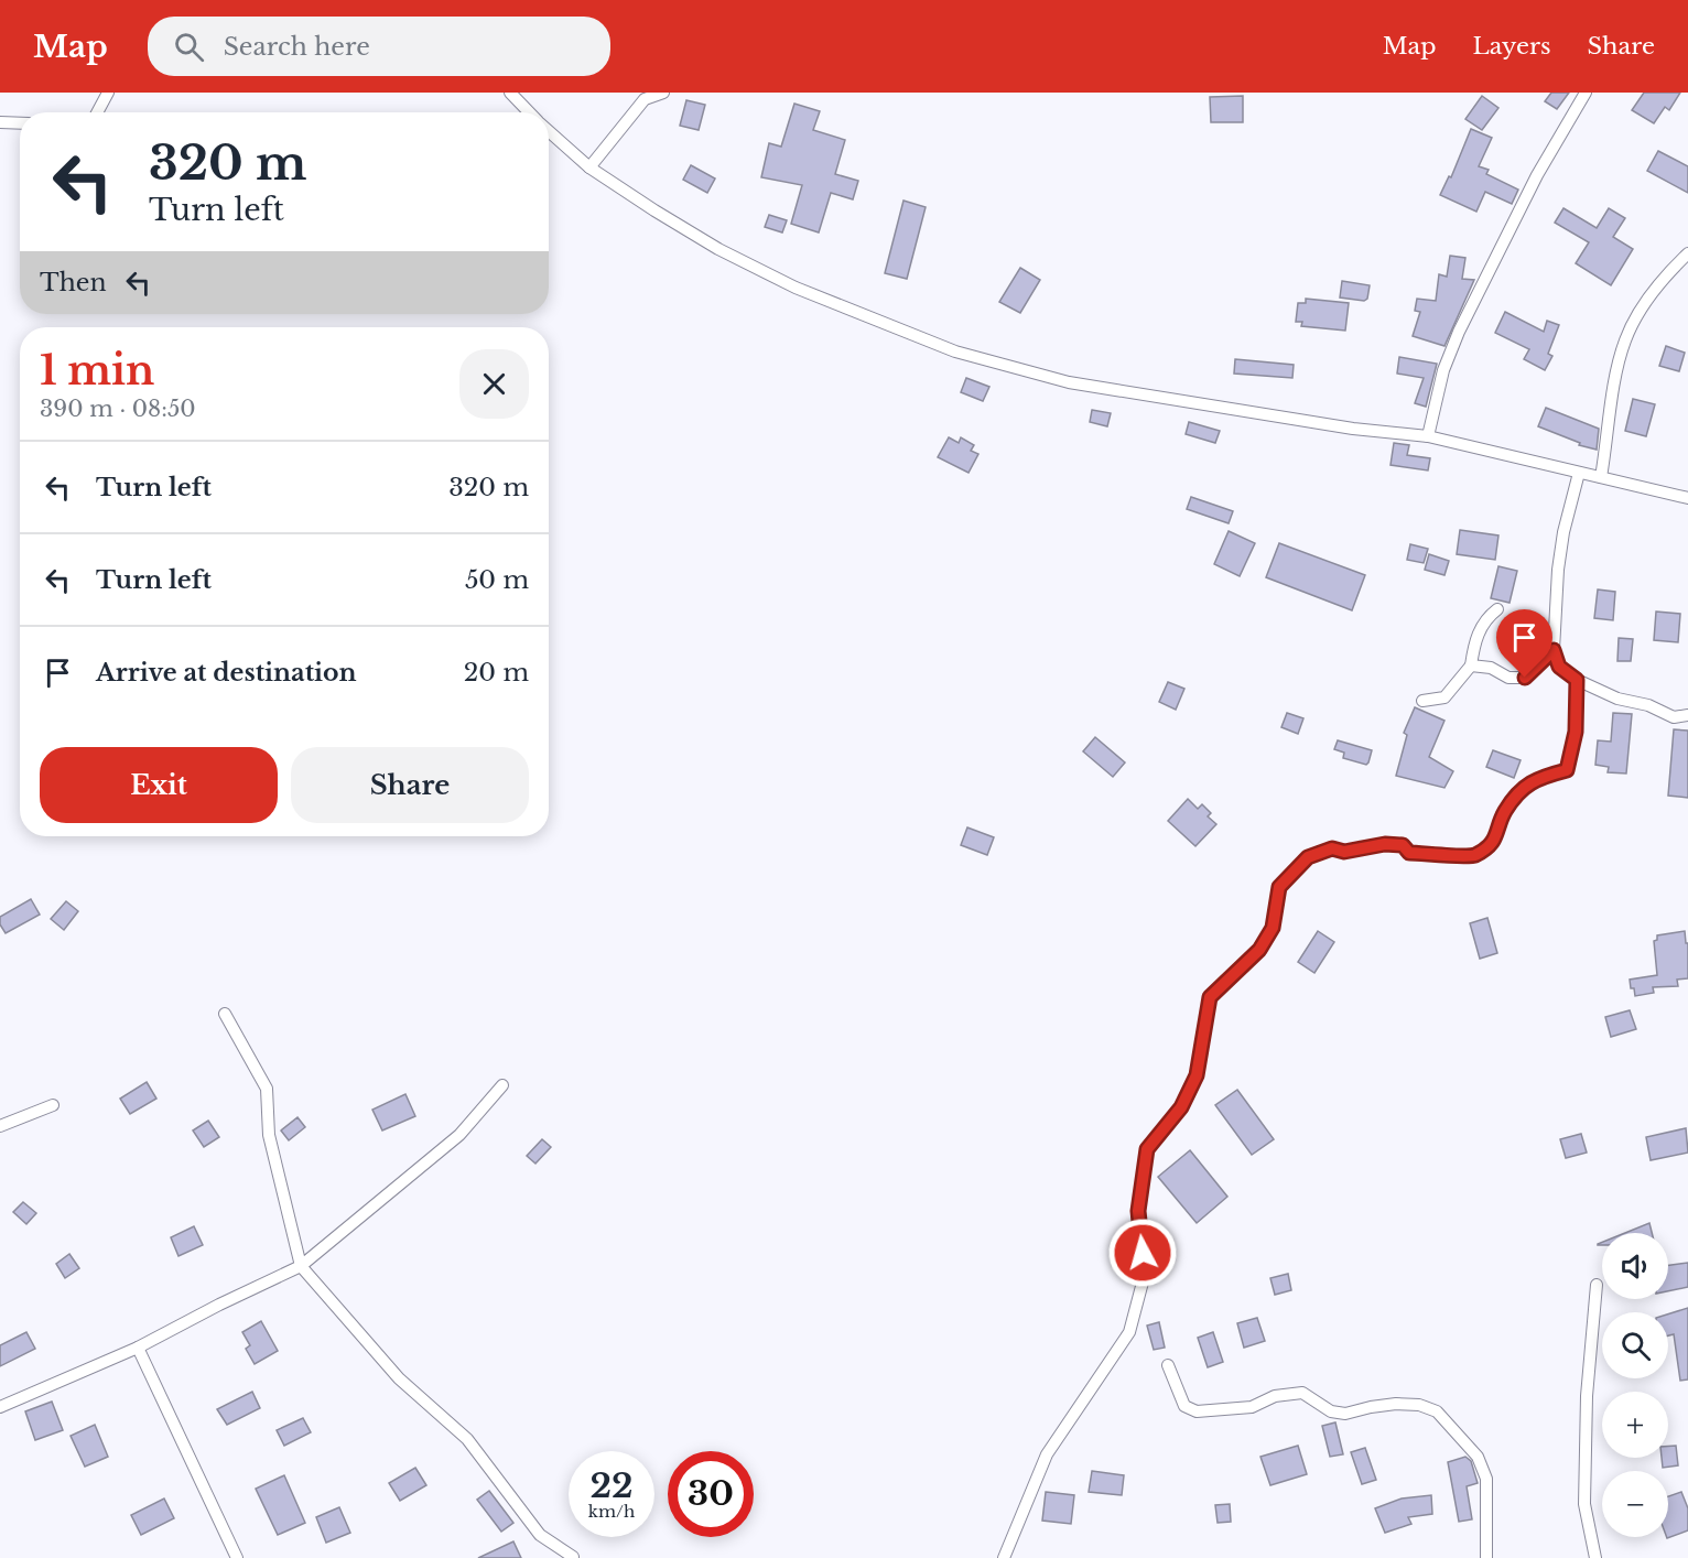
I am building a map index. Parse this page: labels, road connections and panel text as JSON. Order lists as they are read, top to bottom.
{
  "page": {
    "header": "Map",
    "search": "Search here",
    "nav": ["Map", "Layers", "Share"],
    "turn": ["320 m", "Turn left"],
    "then": "Then",
    "heading": ["1 min", "390 m · 08:50"],
    "list": [
      {
        "name": "Turn left",
        "value": "320 m"
      },
      {
        "name": "Turn left",
        "value": "50 m"
      },
      {
        "name": "Arrive at destination",
        "value": "20 m"
      }
    ],
    "buttons": ["Exit", "Share"],
    "map_buttons": ["+", "−"],
    "speed": "22 km/h",
    "limit": "30"
  }
}
